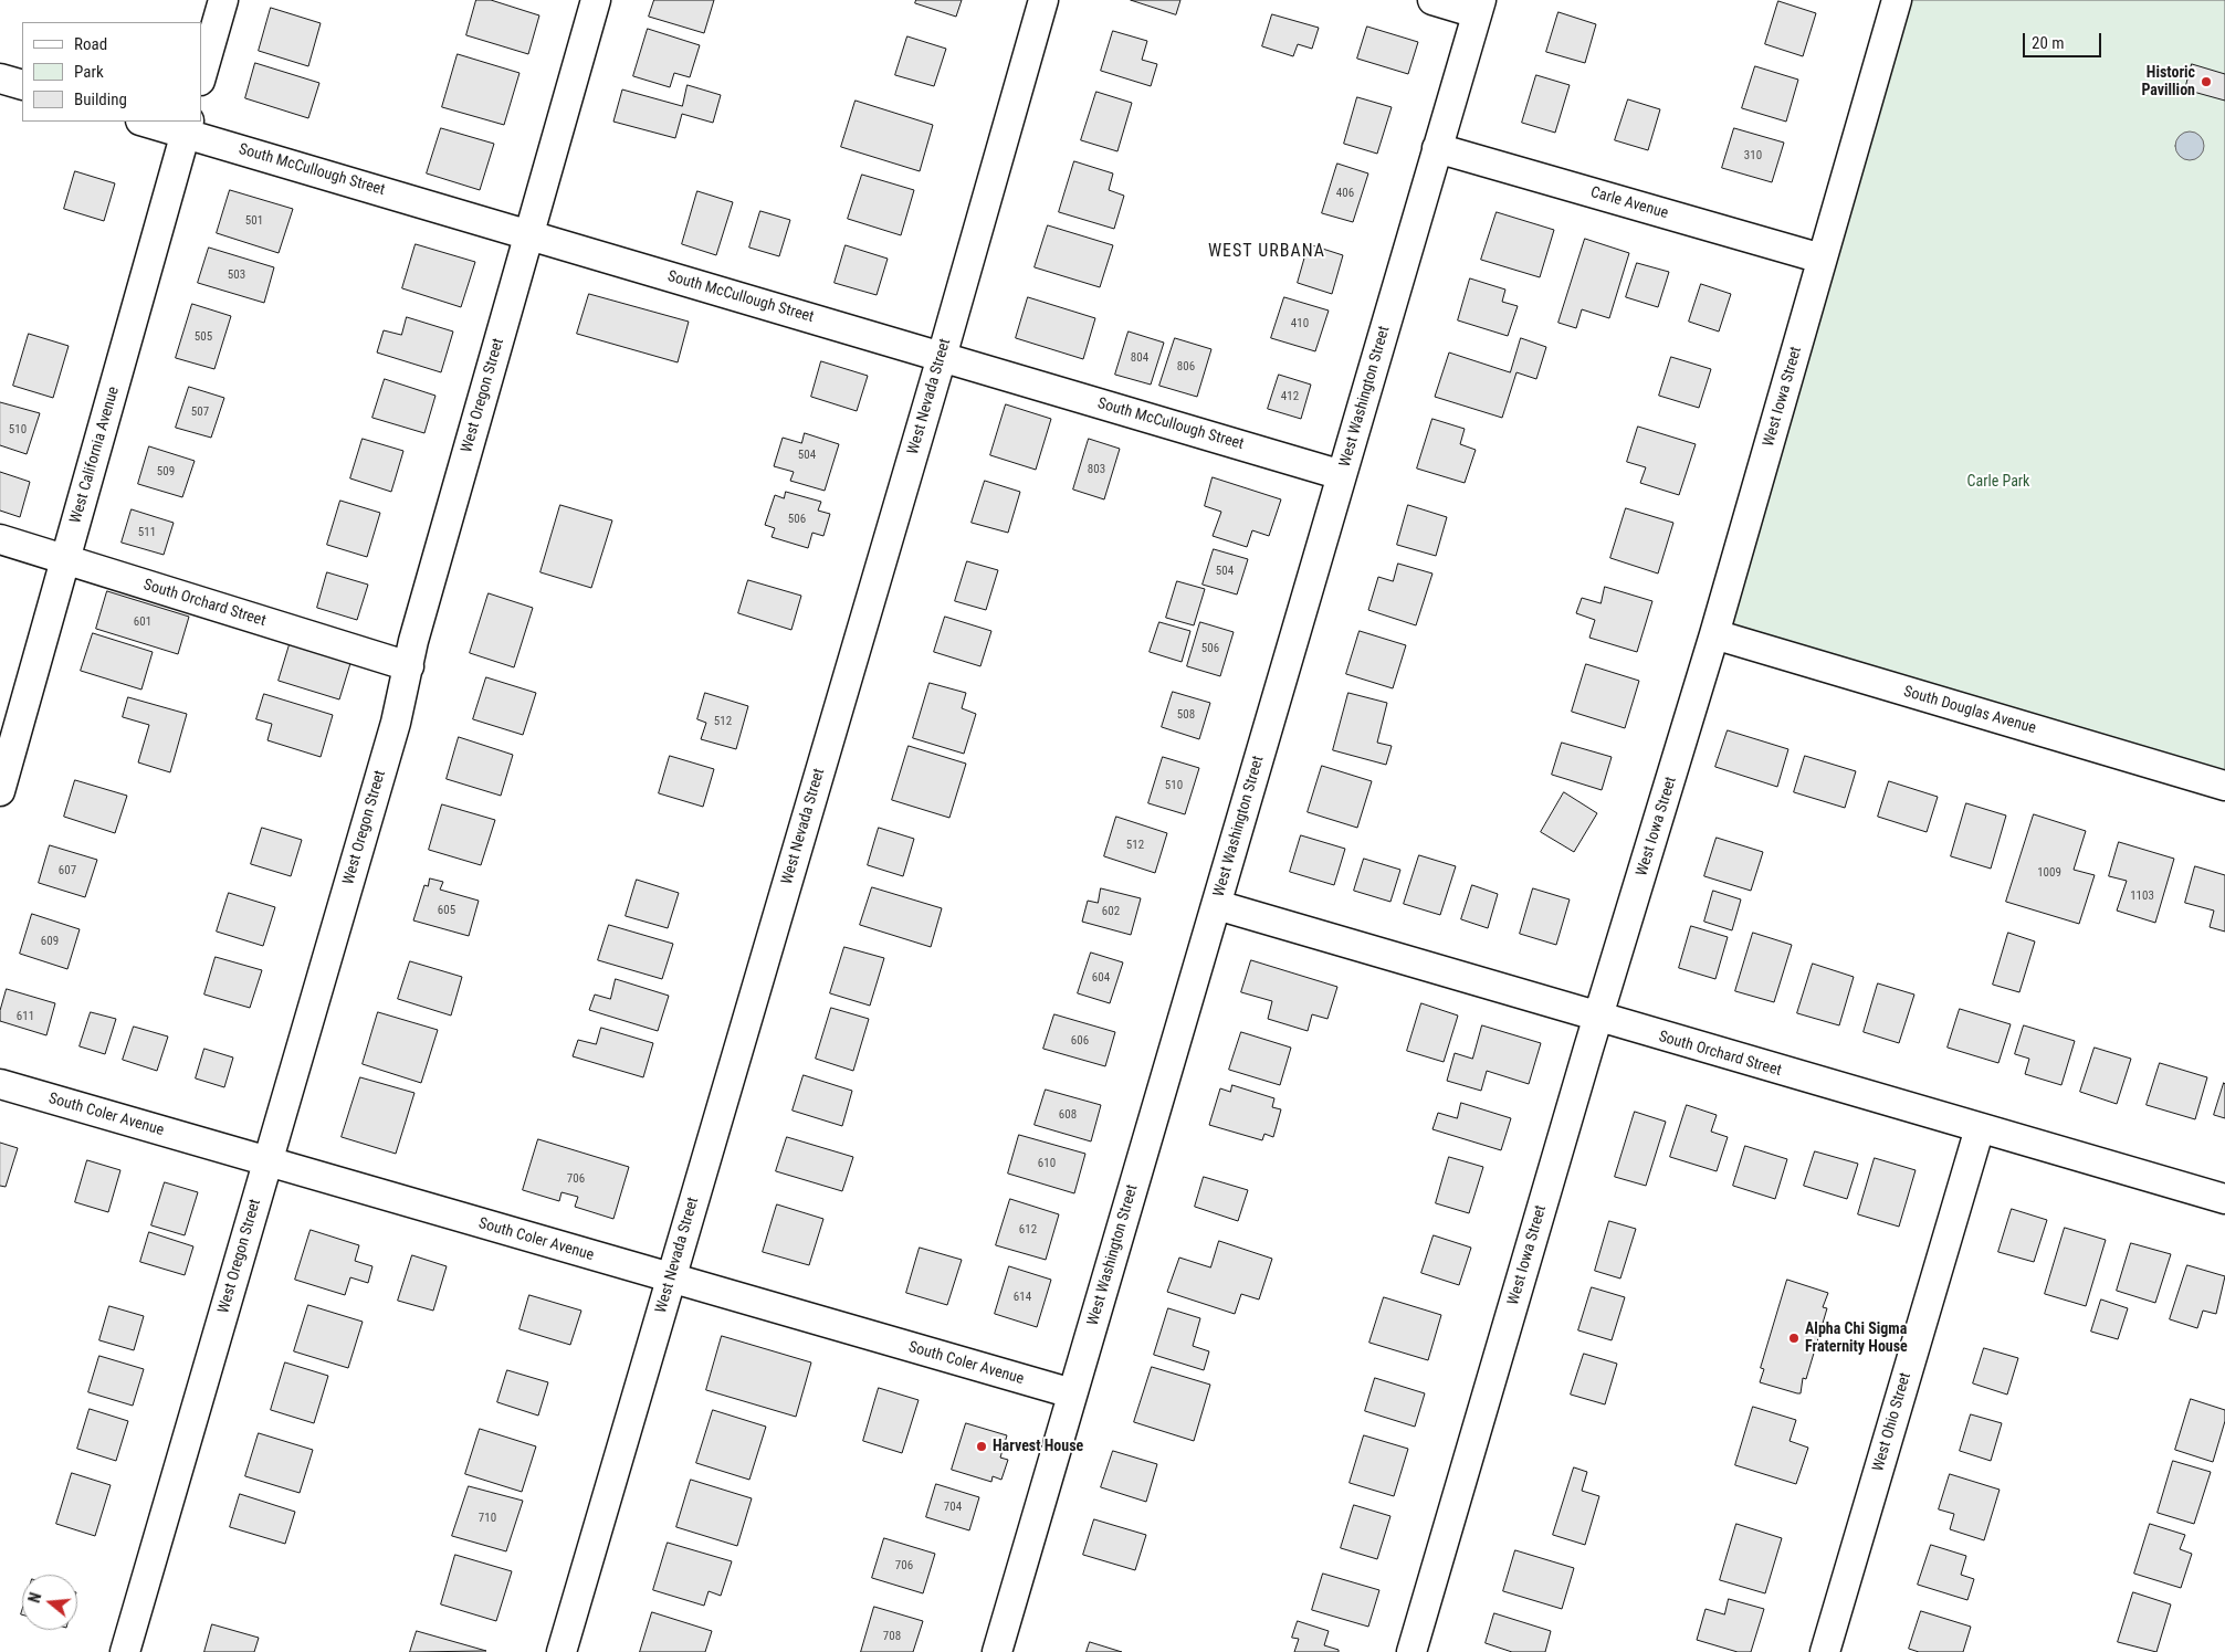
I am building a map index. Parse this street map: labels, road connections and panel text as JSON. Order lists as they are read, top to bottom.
{
  "streets": {
    "street": [
      "South McCullough Street",
      "Carle Avenue",
      "West Oregon Street",
      "West Nevada Street",
      "West Washington Street",
      "West Iowa Street",
      "West California Avenue",
      "South Orchard Street",
      "South Douglas Avenue",
      "South Coler Avenue",
      "West Ohio Street"
    ]
  },
  "crossings": [
    ["South McCullough Street", "West Oregon Street"],
    ["South McCullough Street", "West Nevada Street"],
    ["South McCullough Street", "West Washington Street"],
    ["South McCullough Street", "West California Avenue"],
    ["Carle Avenue", "West Washington Street"],
    ["Carle Avenue", "West Iowa Street"],
    ["West Oregon Street", "South Orchard Street"],
    ["West Oregon Street", "South Coler Avenue"],
    ["West Nevada Street", "South Coler Avenue"],
    ["West Washington Street", "South Orchard Street"],
    ["West Washington Street", "South Coler Avenue"],
    ["West Iowa Street", "South Orchard Street"],
    ["West Iowa Street", "South Douglas Avenue"],
    ["West California Avenue", "South Orchard Street"],
    ["South Orchard Street", "West Ohio Street"]
  ],
  "districts": ["WEST URBANA"],
  "parks": ["Carle Park"],
  "places": ["Historic Pavillion", "Alpha Chi Sigma Fraternity House", "Harvest House"],
  "house_numbers": [
    "310",
    "406",
    "501",
    "503",
    "410",
    "505",
    "804",
    "806",
    "412",
    "507",
    "510",
    "504",
    "803",
    "509",
    "506",
    "511",
    "504",
    "601",
    "506",
    "508",
    "512",
    "510",
    "512",
    "607",
    "1009",
    "1103",
    "605",
    "602",
    "609",
    "604",
    "611",
    "606",
    "608",
    "610",
    "706",
    "612",
    "614",
    "704",
    "710",
    "706",
    "708"
  ],
  "legend": ["Road", "Park", "Building"],
  "scale_bar": "20 m",
  "north": "left"
}
